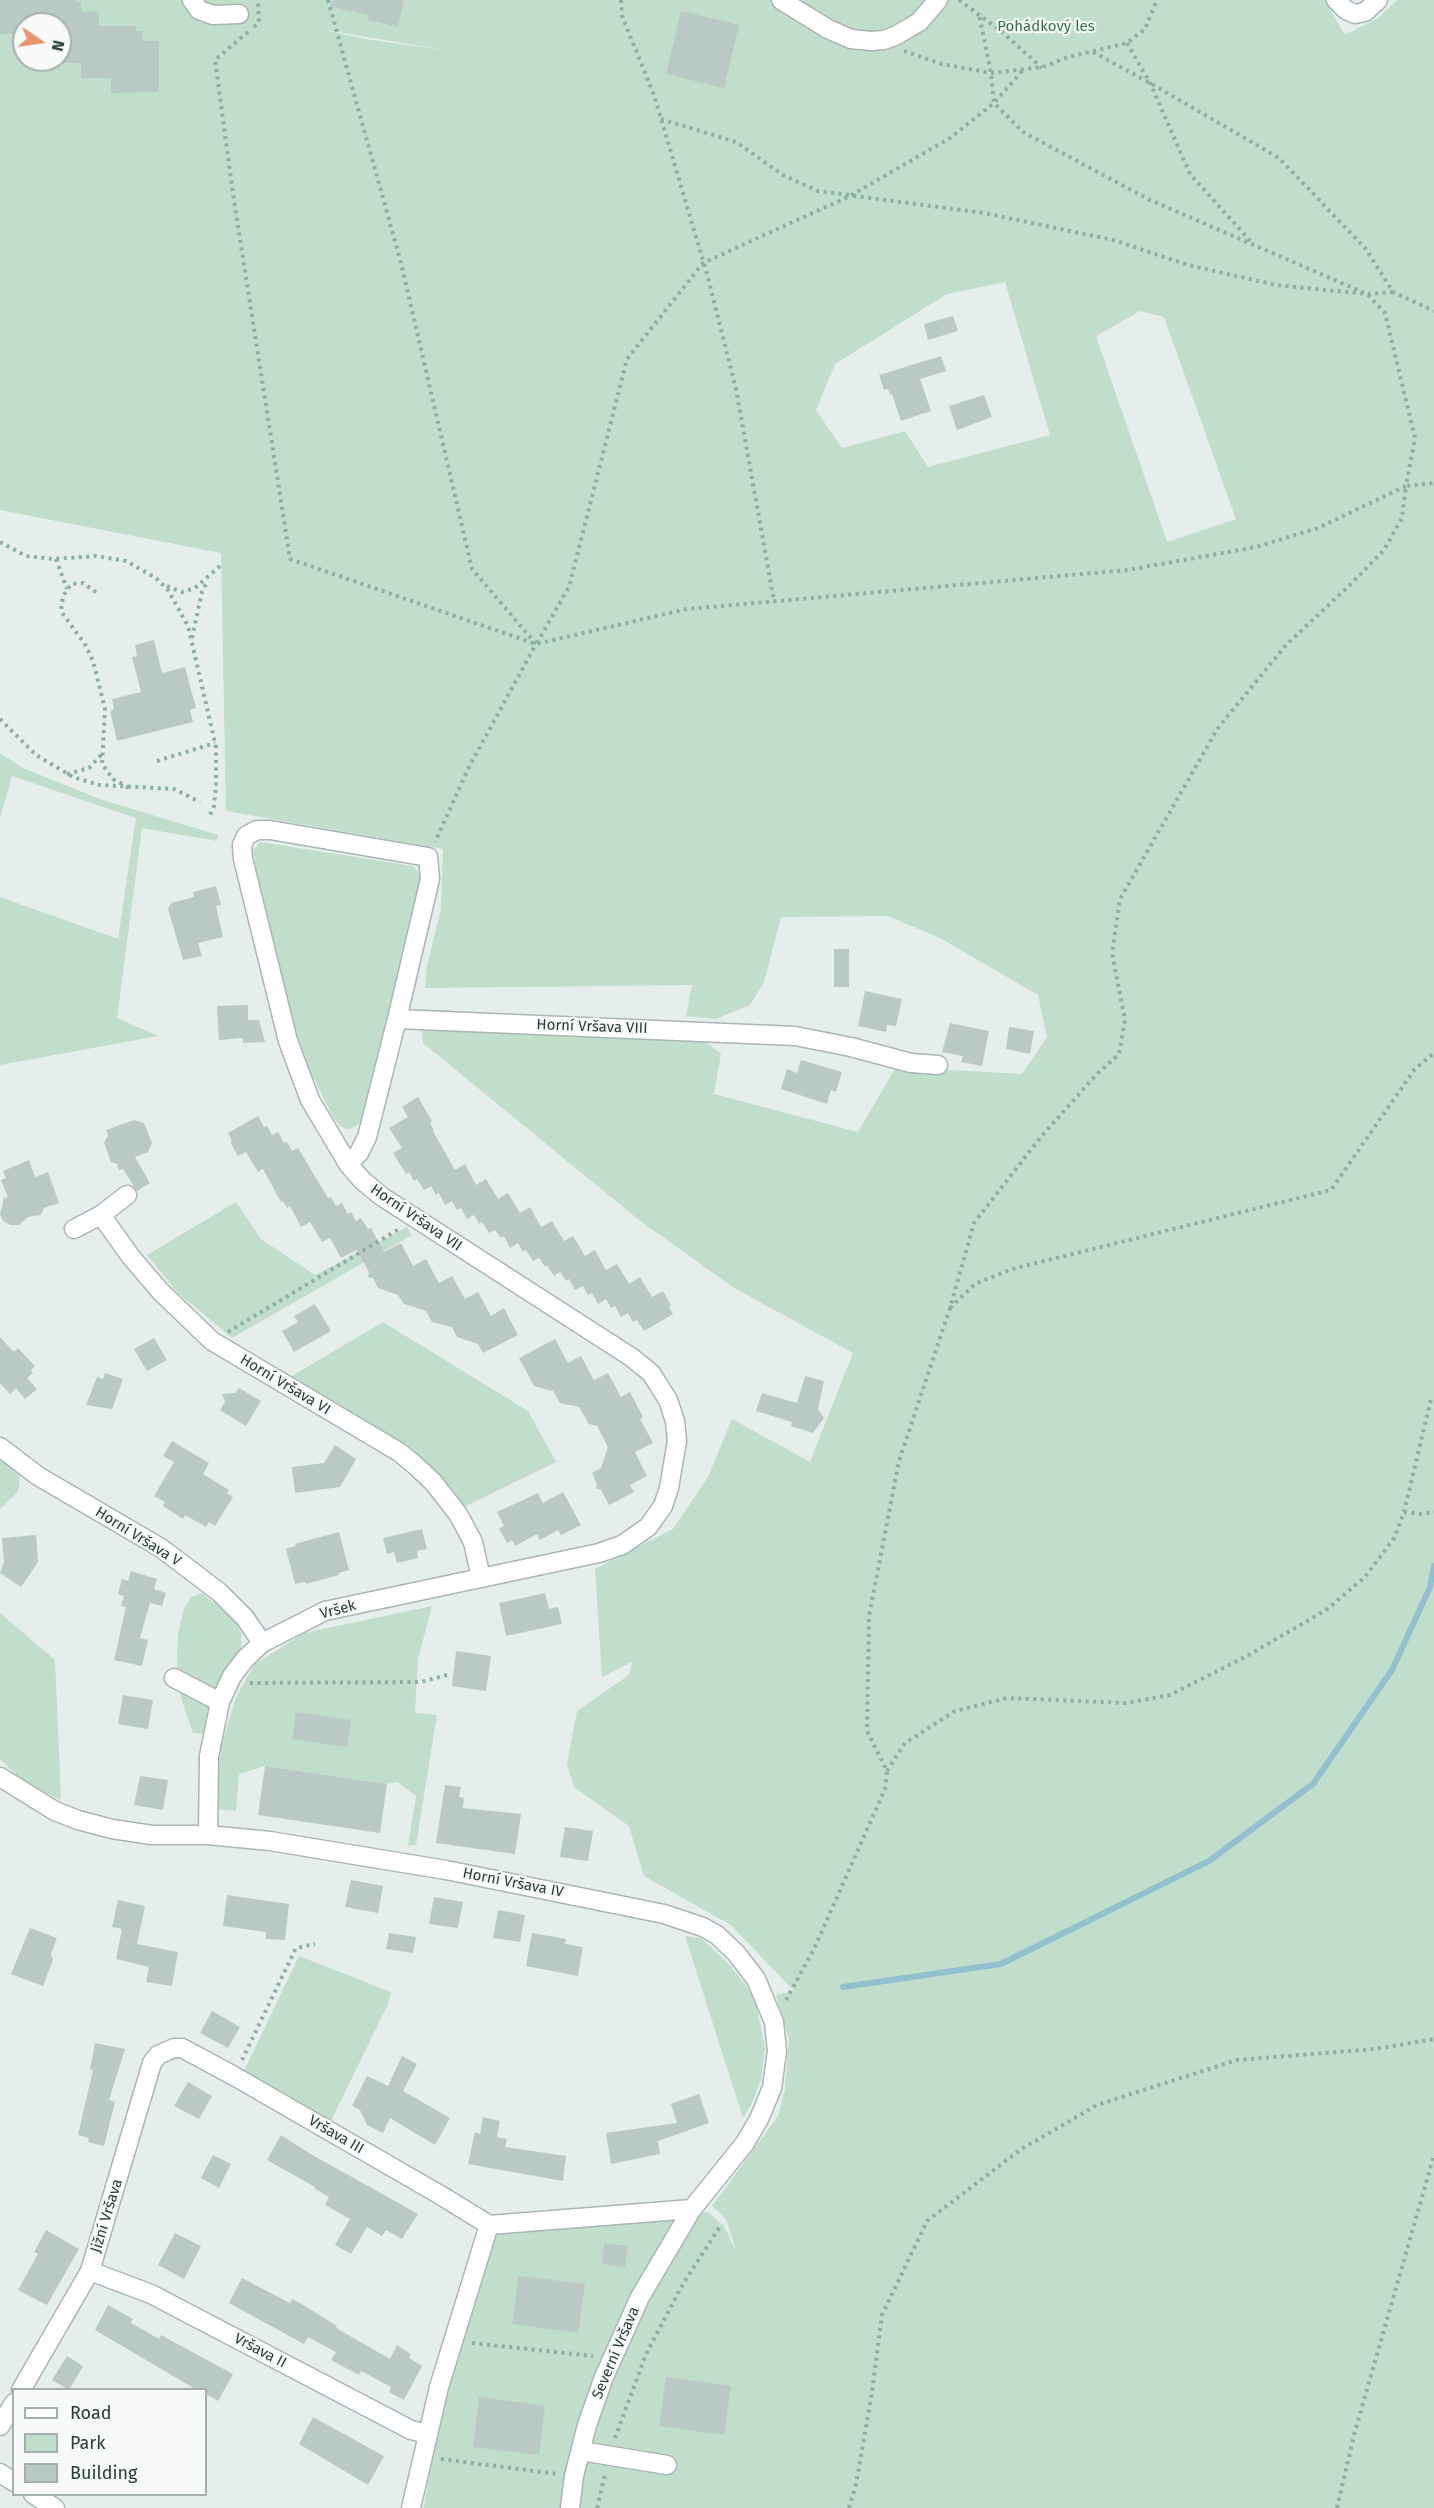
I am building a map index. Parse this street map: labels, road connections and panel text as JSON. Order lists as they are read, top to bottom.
{
  "streets": {
    "street": [
      "Horní Vršava VIII",
      "Horní Vršava VII",
      "Horní Vršava VI",
      "Horní Vršava V",
      "Vršek",
      "Horní Vršava IV",
      "Vršava III",
      "Jižní Vršava",
      "Vršava II",
      "Severní Vršava"
    ]
  },
  "crossings": [
    ["Horní Vršava VII", "Vršek"],
    ["Horní Vršava VI", "Vršek"],
    ["Horní Vršava V", "Vršek"],
    ["Vršek", "Horní Vršava IV"],
    ["Horní Vršava IV", "Severní Vršava"],
    ["Vršava III", "Jižní Vršava"],
    ["Jižní Vršava", "Vršava II"]
  ],
  "parks": ["Pohádkový les"],
  "legend": ["Road", "Park", "Building"],
  "north": "right"
}
